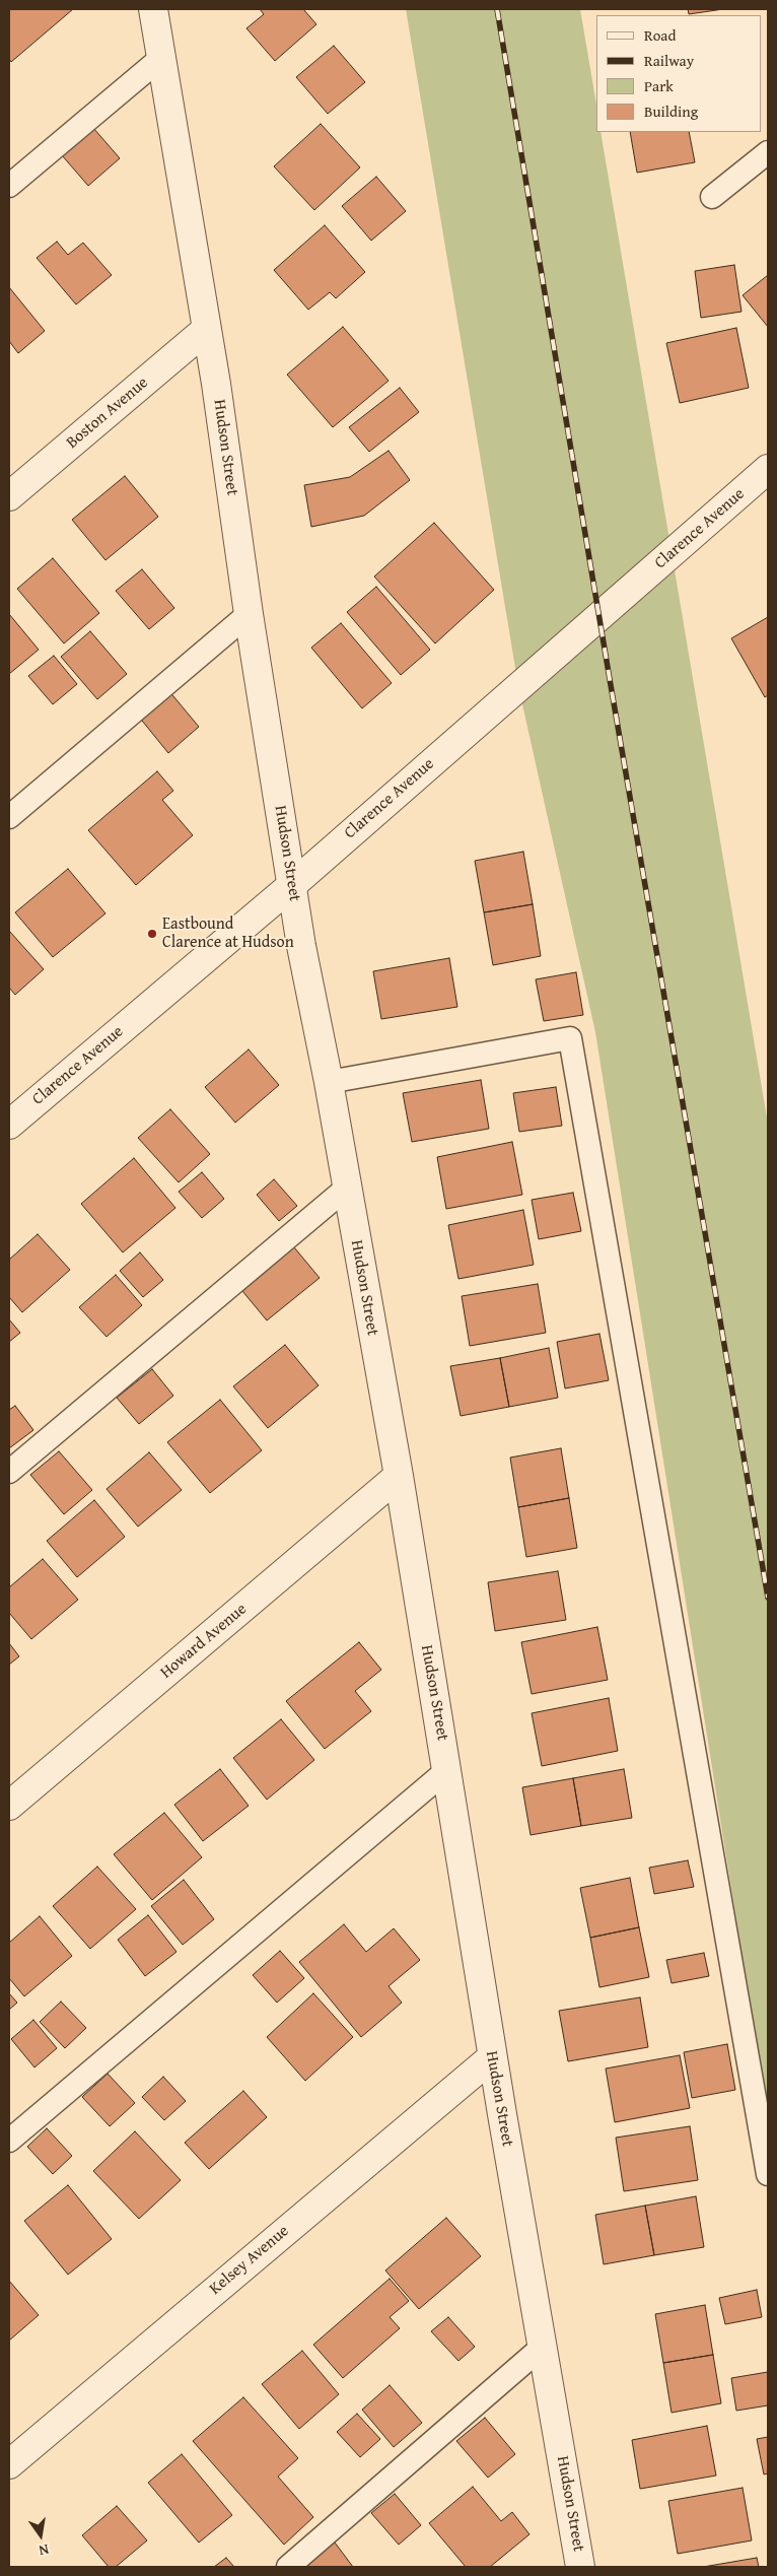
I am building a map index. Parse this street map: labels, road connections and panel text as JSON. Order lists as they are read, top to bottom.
{
  "streets": {
    "street": [
      "Boston Avenue",
      "Hudson Street",
      "Clarence Avenue",
      "Howard Avenue",
      "Kelsey Avenue"
    ]
  },
  "crossings": [
    ["Boston Avenue", "Hudson Street"],
    ["Hudson Street", "Clarence Avenue"],
    ["Hudson Street", "Howard Avenue"],
    ["Hudson Street", "Kelsey Avenue"]
  ],
  "places": ["Eastbound Clarence at Hudson"],
  "legend": [
    "Road",
    "Railway",
    "Park",
    "Building"
  ],
  "north": "bottom"
}
